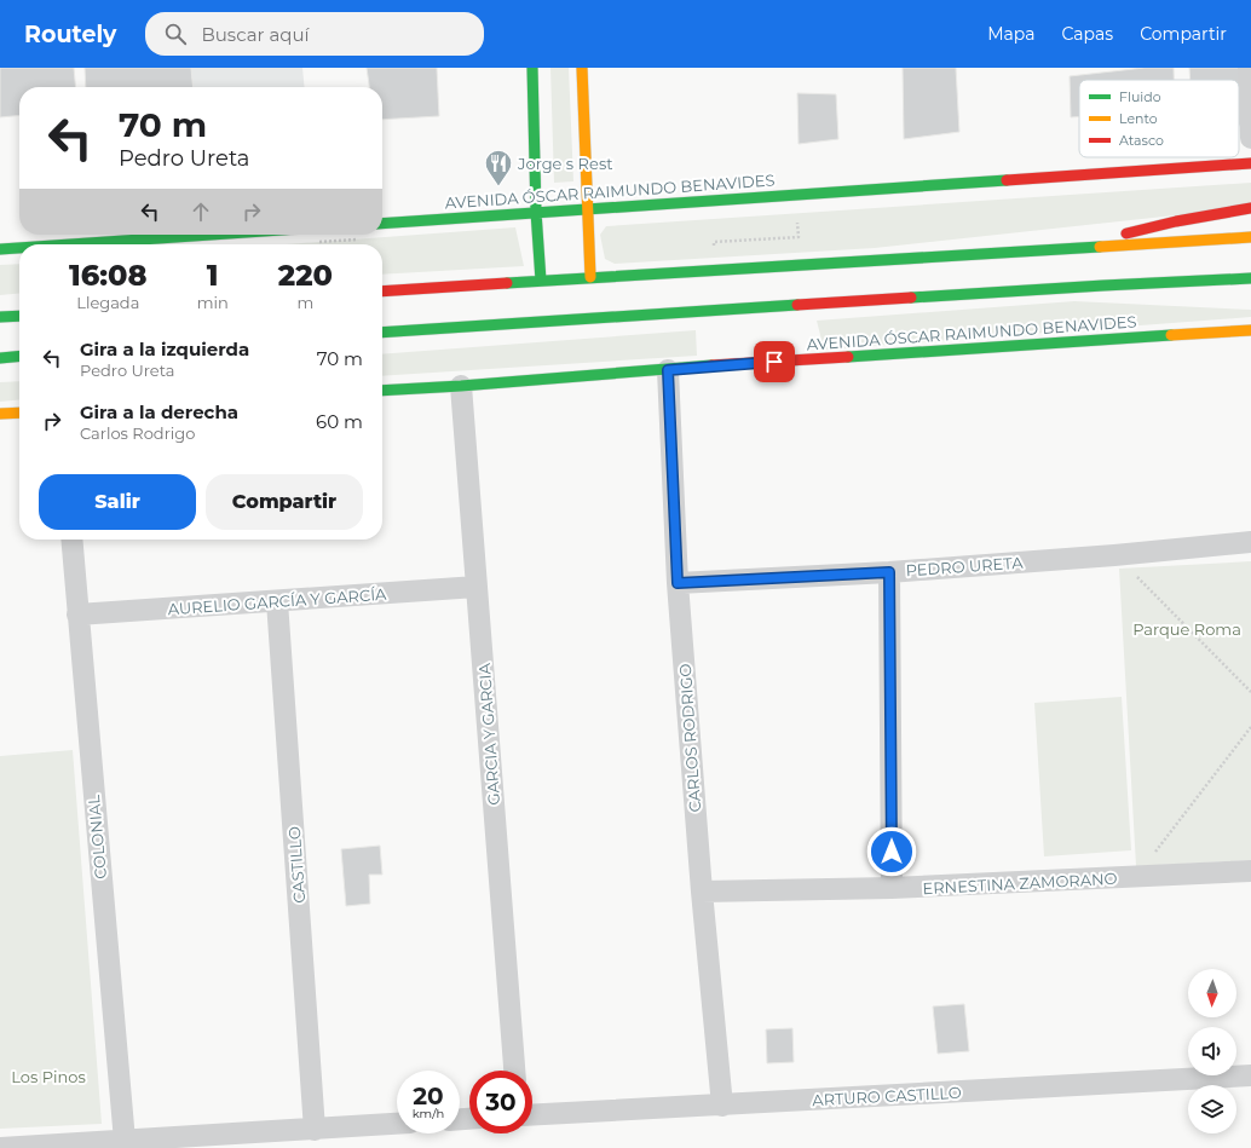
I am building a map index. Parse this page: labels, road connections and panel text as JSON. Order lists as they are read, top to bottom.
{
  "streets": {
    "main road": ["AVENIDA ÓSCAR RAIMUNDO BENAVIDES"],
    "street": [
      "PEDRO URETA",
      "AURELIO GARCÍA Y GARCÍA",
      "GARCIA Y GARCIA",
      "CARLOS RODRIGO",
      "COLONIAL",
      "CASTILLO",
      "ERNESTINA ZAMORANO",
      "ARTURO CASTILLO"
    ]
  },
  "crossings": [
    ["AVENIDA ÓSCAR RAIMUNDO BENAVIDES", "GARCIA Y GARCIA"],
    ["AVENIDA ÓSCAR RAIMUNDO BENAVIDES", "CARLOS RODRIGO"],
    ["PEDRO URETA", "CARLOS RODRIGO"],
    ["AURELIO GARCÍA Y GARCÍA", "GARCIA Y GARCIA"],
    ["AURELIO GARCÍA Y GARCÍA", "COLONIAL"],
    ["AURELIO GARCÍA Y GARCÍA", "CASTILLO"],
    ["CARLOS RODRIGO", "ERNESTINA ZAMORANO"],
    ["CARLOS RODRIGO", "ARTURO CASTILLO"]
  ],
  "parks": ["Parque Roma", "Los Pinos"],
  "places": {
    "restaurant": ["Jorge s Rest"]
  },
  "legend": ["Fluido", "Lento", "Atasco"],
  "north": "bottom",
  "page": {
    "header": "Routely",
    "search": "Buscar aquí",
    "nav": ["Mapa", "Capas", "Compartir"],
    "turn": ["70 m", "Pedro Ureta"],
    "eta": [
      "16:08",
      "Llegada",
      "1",
      "min",
      "220",
      "m"
    ],
    "list": [
      {
        "name": "Gira a la izquierda",
        "note": "Pedro Ureta",
        "value": "70 m"
      },
      {
        "name": "Gira a la derecha",
        "note": "Carlos Rodrigo",
        "value": "60 m"
      }
    ],
    "buttons": ["Salir", "Compartir"],
    "speed": "20 km/h",
    "limit": "30"
  }
}
